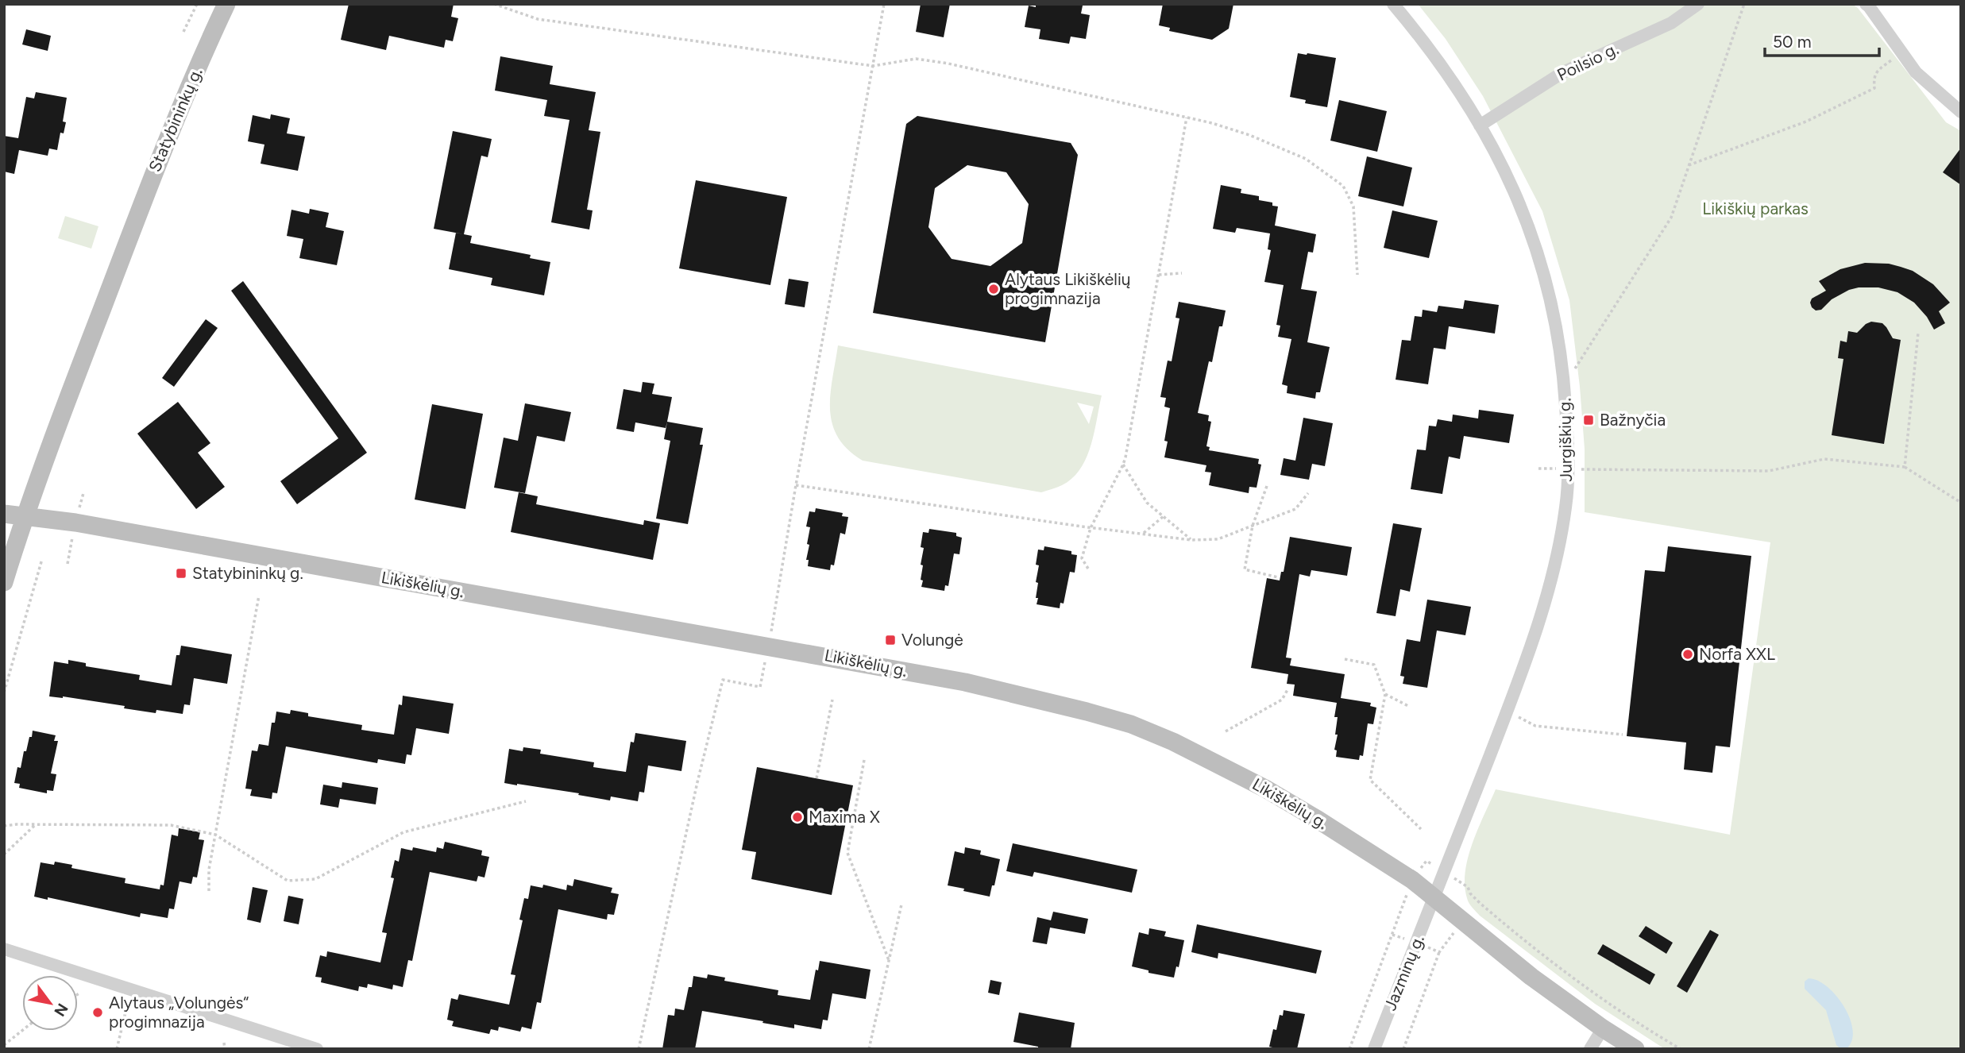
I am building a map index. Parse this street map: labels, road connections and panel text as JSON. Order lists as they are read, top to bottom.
{
  "streets": {
    "street": [
      "Poilsio g.",
      "Statybininkų g.",
      "Jurgiškių g.",
      "Likiškėlių g.",
      "Jazminų g."
    ]
  },
  "crossings": [
    ["Poilsio g.", "Jurgiškių g."],
    ["Statybininkų g.", "Likiškėlių g."],
    ["Jurgiškių g.", "Likiškėlių g."],
    ["Jurgiškių g.", "Jazminų g."],
    ["Likiškėlių g.", "Jazminų g."]
  ],
  "parks": ["Likiškių parkas"],
  "places": {
    "other": [
      "Alytaus Likiškėlių progimnazija",
      "Norfa XXL",
      "Maxima X",
      "Alytaus „Volungės“ progimnazija"
    ],
    "transit": ["Bažnyčia", "Statybininkų g.", "Volungė"]
  },
  "scale_bar": "50 m",
  "north": "bottom right"
}
